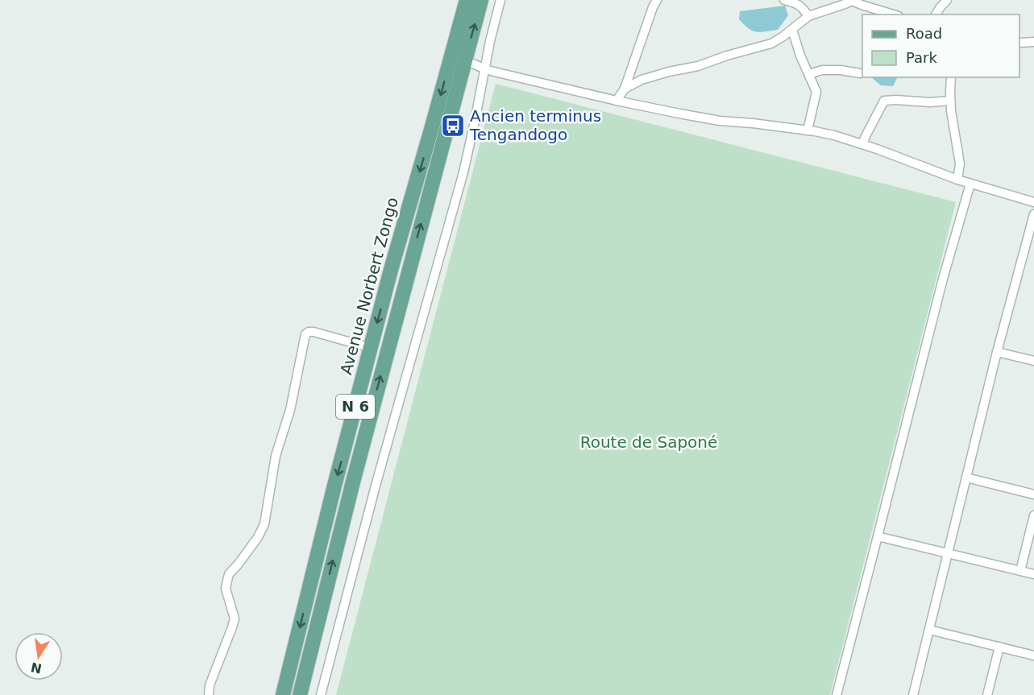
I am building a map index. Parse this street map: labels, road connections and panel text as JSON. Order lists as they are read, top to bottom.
{
  "streets": {
    "main road": ["Avenue Norbert Zongo", "N 6"]
  },
  "crossings": [
    ["Avenue Norbert Zongo", "N 6"]
  ],
  "parks": ["Route de Saponé"],
  "places": {
    "bus stop": ["Ancien terminus Tengandogo"]
  },
  "legend": ["Road", "Park"],
  "north": "bottom"
}
